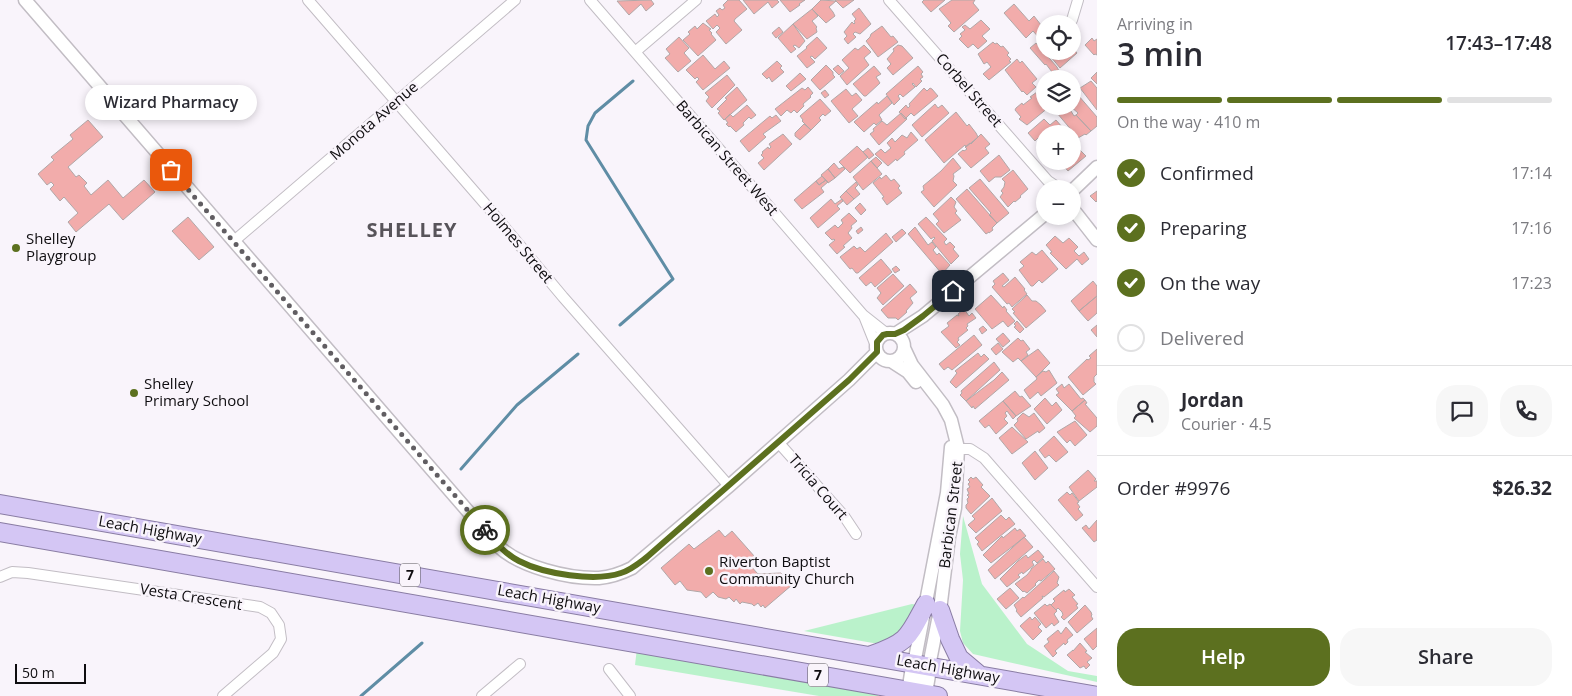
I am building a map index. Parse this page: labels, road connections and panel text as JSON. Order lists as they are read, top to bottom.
{
  "streets": {
    "highway": ["Leach Highway", "7"],
    "street": [
      "Corbel Street",
      "Monota Avenue",
      "Barbican Street West",
      "Holmes Street",
      "Tricia Court",
      "Barbican Street",
      "Vesta Crescent"
    ]
  },
  "crossings": [
    ["Monota Avenue", "Holmes Street"],
    ["Barbican Street West", "Barbican Street"],
    ["Barbican Street", "Leach Highway"]
  ],
  "districts": ["SHELLEY"],
  "places": [
    "Wizard Pharmacy",
    "Shelley Playgroup",
    "Shelley Primary School",
    "Riverton Baptist Community Church"
  ],
  "scale_bar": "50 m",
  "page": {
    "heading": ["3 min", "Arriving in", "17:43–17:48"],
    "panel": [
      "Jordan",
      "Courier · 4.5",
      "Order #9976",
      "$26.32"
    ],
    "map_buttons": ["+", "−"],
    "bubble": "Wizard Pharmacy",
    "bar": "On the way · 410 m",
    "list": [
      ["Confirmed", "17:14"],
      ["Preparing", "17:16"],
      ["On the way", "17:23"],
      "Delivered"
    ],
    "buttons": ["Help", "Share"],
    "scale": "50 m"
  }
}
